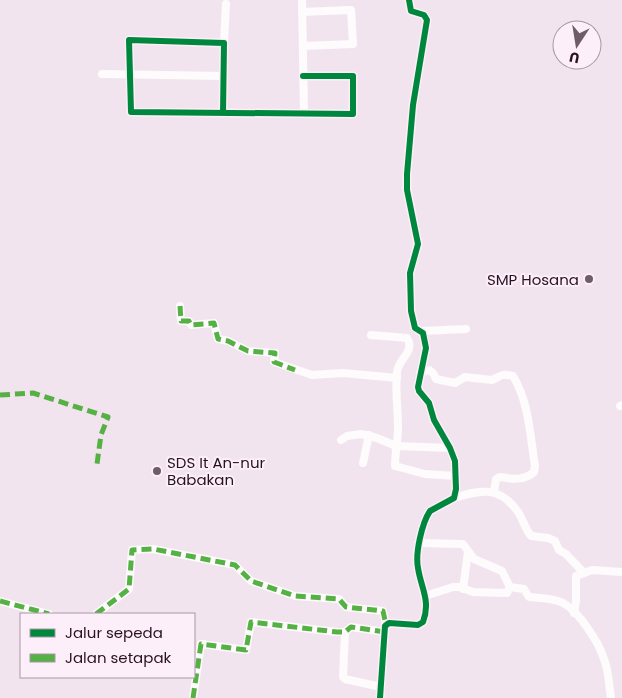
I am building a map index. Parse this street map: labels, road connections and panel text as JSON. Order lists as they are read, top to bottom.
{
  "places": ["SMP Hosana", "SDS It An-nur Babakan"],
  "legend": ["Jalur sepeda", "Jalan setapak"],
  "north": "bottom"
}
